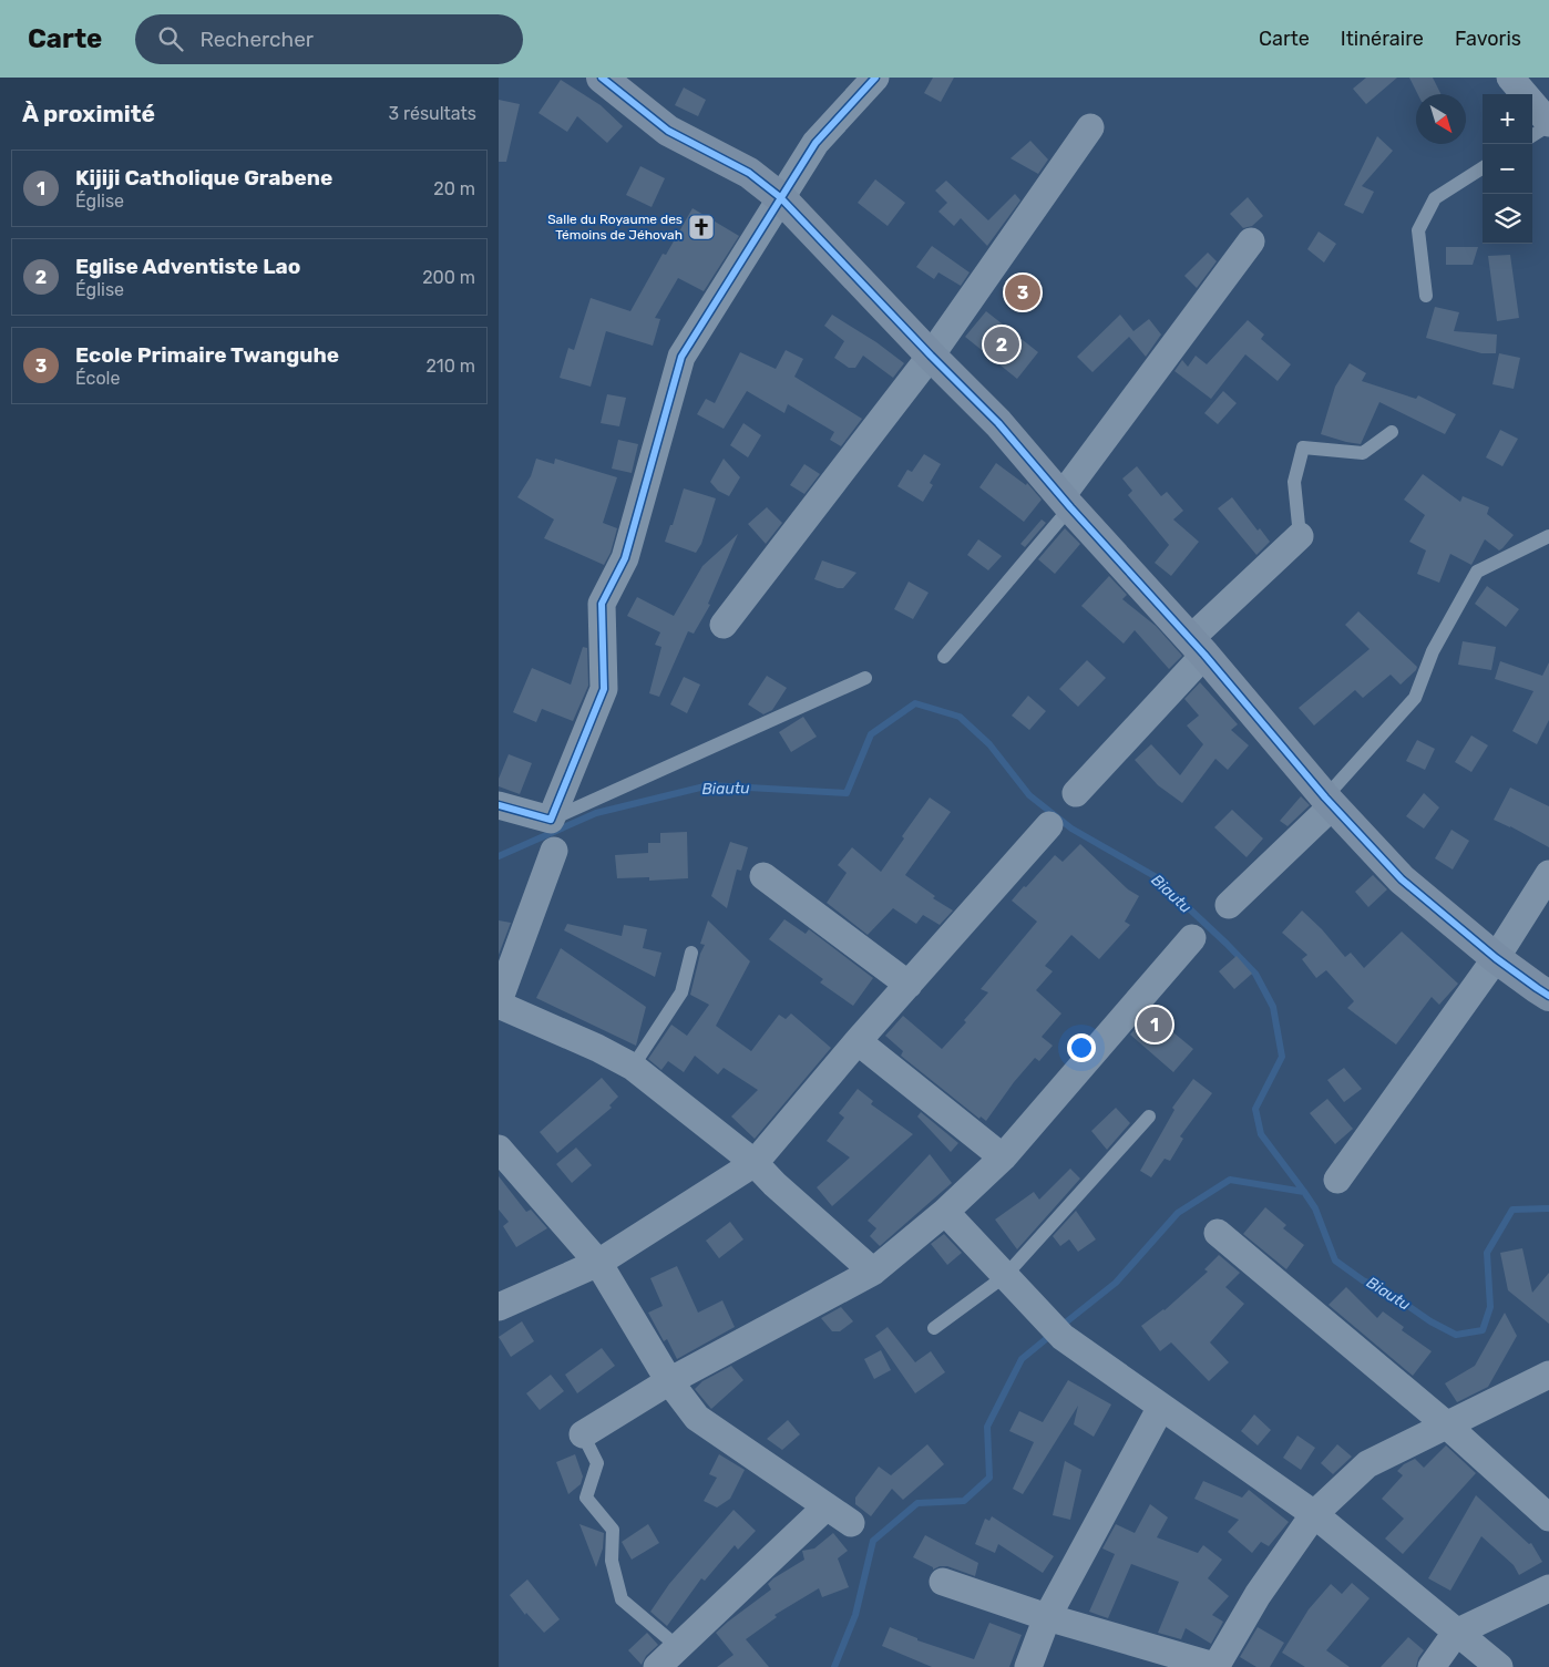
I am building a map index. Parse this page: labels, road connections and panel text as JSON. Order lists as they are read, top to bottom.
{
  "water": ["Biautu"],
  "places": {
    "church": ["Salle du Royaume des Témoins de Jéhovah"]
  },
  "north": "bottom right",
  "page": {
    "header": "Carte",
    "search": "Rechercher",
    "nav": ["Carte", "Itinéraire", "Favoris"],
    "heading": ["À proximité", "3 résultats"],
    "map_buttons": ["+", "−"],
    "list": [
      {
        "mark": "1",
        "name": "Kijiji Catholique Grabene",
        "note": "Église",
        "value": "20 m"
      },
      {
        "mark": "2",
        "name": "Eglise Adventiste Lao",
        "note": "Église",
        "value": "200 m"
      },
      {
        "mark": "3",
        "name": "Ecole Primaire Twanguhe",
        "note": "École",
        "value": "210 m"
      }
    ],
    "pins": ["3", "2", "1"]
  }
}
